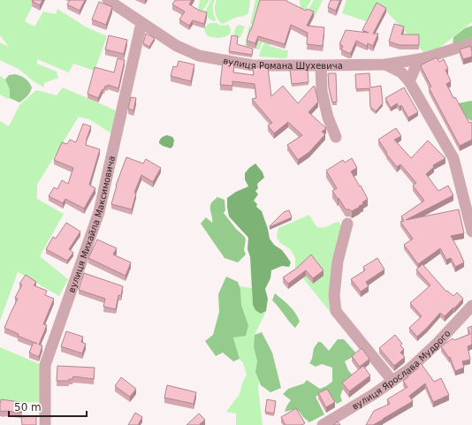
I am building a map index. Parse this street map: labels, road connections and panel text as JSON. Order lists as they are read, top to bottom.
{
  "streets": {
    "street": ["вулиця Романа Шухевича", "вулиця Михайла Максимовича", "вулиця Ярослава Мудрого"]
  },
  "crossings": [
    ["вулиця Романа Шухевича", "вулиця Михайла Максимовича"]
  ],
  "scale_bar": "50 m"
}
